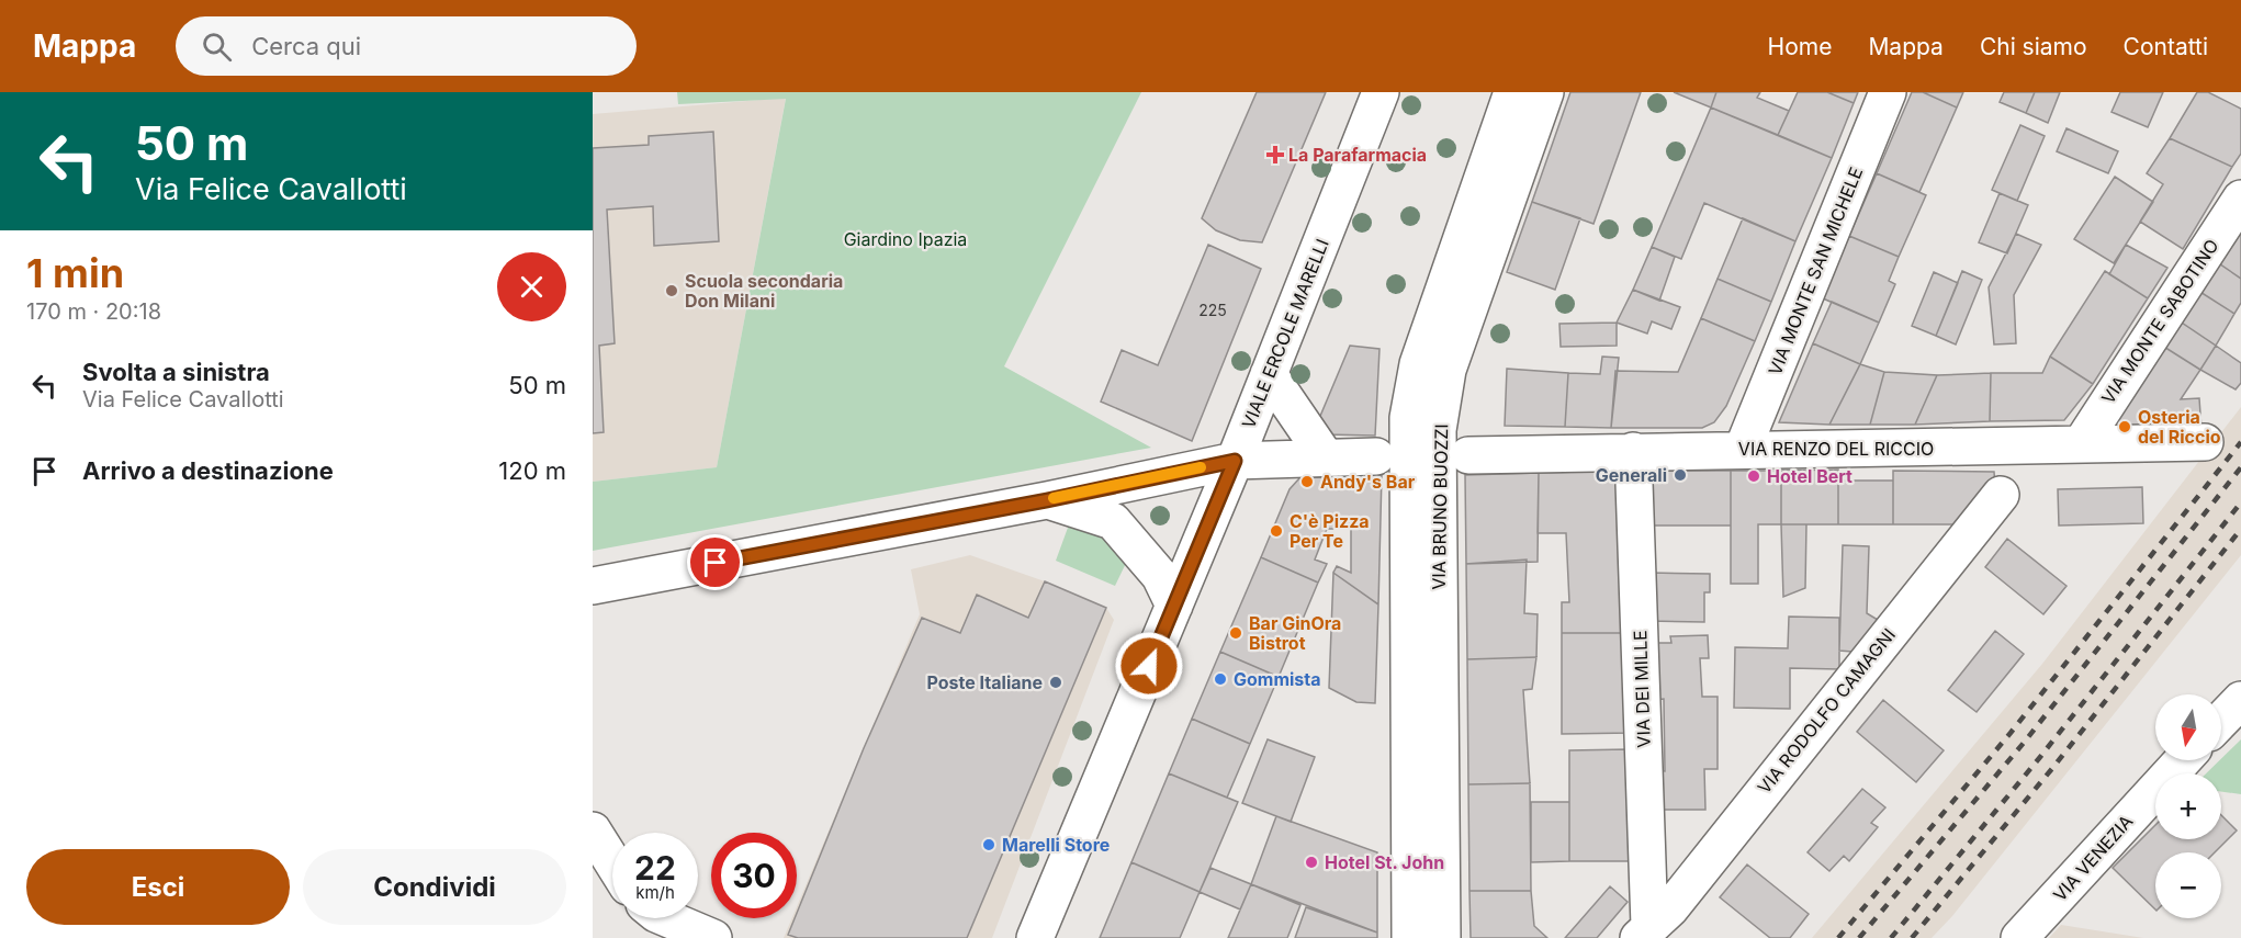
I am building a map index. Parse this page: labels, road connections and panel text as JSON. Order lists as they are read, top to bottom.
{
  "streets": {
    "street": [
      "VIA MONTE SAN MICHELE",
      "VIA MONTE SABOTINO",
      "VIALE ERCOLE MARELLI",
      "VIA RENZO DEL RICCIO",
      "VIA BRUNO BUOZZI",
      "VIA DEI MILLE",
      "VIA RODOLFO CAMAGNI",
      "VIA VENEZIA"
    ]
  },
  "crossings": [
    ["VIA MONTE SAN MICHELE", "VIA RENZO DEL RICCIO"],
    ["VIA MONTE SABOTINO", "VIA RENZO DEL RICCIO"],
    ["VIA RENZO DEL RICCIO", "VIA DEI MILLE"],
    ["VIA DEI MILLE", "VIA RODOLFO CAMAGNI"]
  ],
  "parks": ["Giardino Ipazia"],
  "places": {
    "health": ["La Parafarmacia"],
    "other": [
      "Scuola secondaria Don Milani",
      "Osteria del Riccio",
      "Generali",
      "Hotel Bert",
      "Andy's Bar",
      "C'è Pizza Per Te",
      "Bar GinOra Bistrot",
      "Gommista",
      "Poste Italiane",
      "Marelli Store",
      "Hotel St. John"
    ]
  },
  "house_numbers": ["225"],
  "north": "bottom",
  "page": {
    "header": "Mappa",
    "search": "Cerca qui",
    "nav": [
      "Home",
      "Mappa",
      "Chi siamo",
      "Contatti"
    ],
    "turn": ["50 m", "Via Felice Cavallotti"],
    "heading": ["1 min", "170 m · 20:18"],
    "list": [
      {
        "name": "Svolta a sinistra",
        "note": "Via Felice Cavallotti",
        "value": "50 m"
      },
      {
        "name": "Arrivo a destinazione",
        "value": "120 m"
      }
    ],
    "map_buttons": ["+", "−"],
    "speed": "22 km/h",
    "limit": "30",
    "buttons": ["Esci", "Condividi"]
  }
}
